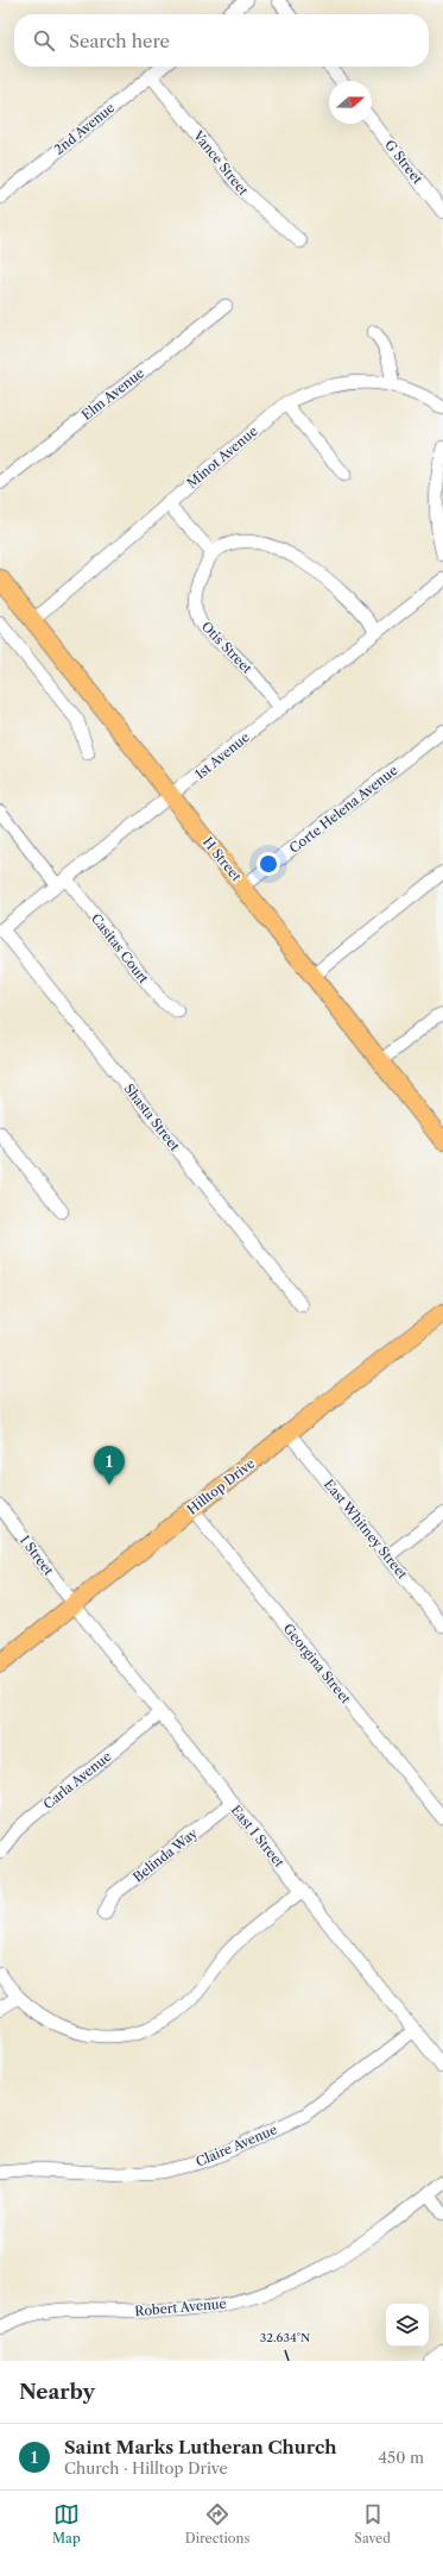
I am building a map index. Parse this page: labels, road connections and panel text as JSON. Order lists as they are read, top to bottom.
{
  "streets": {
    "main road": ["H Street", "Hilltop Drive"],
    "street": [
      "2nd Avenue",
      "G Street",
      "Vance Street",
      "Elm Avenue",
      "Minot Avenue",
      "Otis Street",
      "1st Avenue",
      "Corte Helena Avenue",
      "Casitas Court",
      "Shasta Street",
      "East Whitney Street",
      "I Street",
      "Georgina Street",
      "Carla Avenue",
      "East I Street",
      "Belinda Way",
      "Claire Avenue",
      "Robert Avenue"
    ]
  },
  "crossings": [
    ["2nd Avenue", "Vance Street"],
    ["Minot Avenue", "H Street"],
    ["Otis Street", "1st Avenue"],
    ["1st Avenue", "H Street"],
    ["1st Avenue", "Casitas Court"],
    ["1st Avenue", "Shasta Street"],
    ["Corte Helena Avenue", "H Street"],
    ["Hilltop Drive", "East Whitney Street"],
    ["Hilltop Drive", "I Street"],
    ["Hilltop Drive", "Georgina Street"],
    ["Hilltop Drive", "East I Street"],
    ["I Street", "East I Street"],
    ["Carla Avenue", "East I Street"],
    ["East I Street", "Belinda Way"],
    ["East I Street", "Claire Avenue"]
  ],
  "north": "right",
  "page": {
    "search": "Search here",
    "pins": "1",
    "heading": "Nearby",
    "list": [
      {
        "mark": "1",
        "name": "Saint Marks Lutheran Church",
        "note": "Church · Hilltop Drive",
        "value": "450 m"
      }
    ],
    "nav": ["Map", "Directions", "Saved"]
  },
  "coordinates": ["32.634°N"]
}
